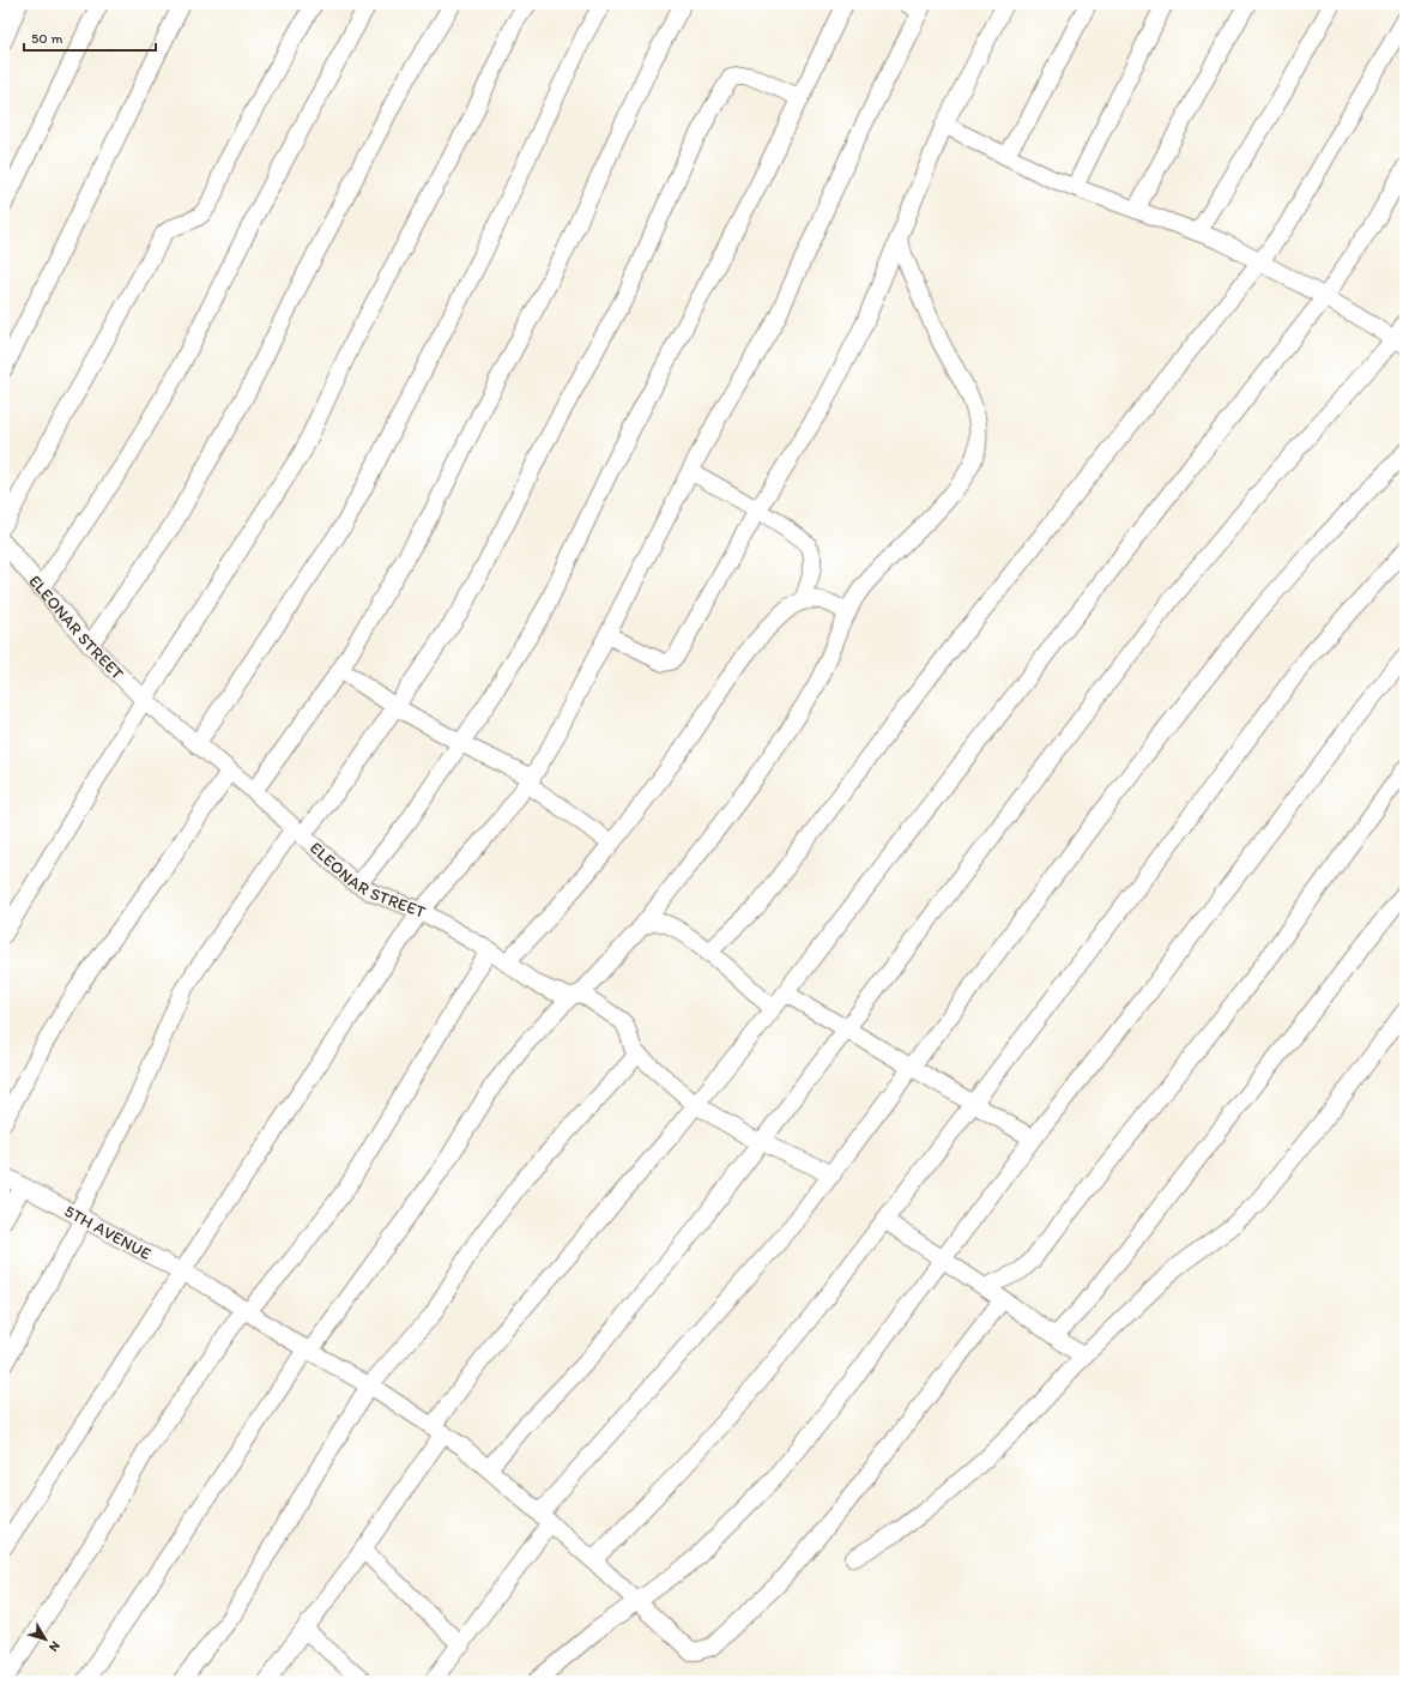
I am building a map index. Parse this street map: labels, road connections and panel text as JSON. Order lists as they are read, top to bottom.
{
  "streets": {
    "street": ["ELEONAR STREET", "5TH AVENUE"]
  },
  "scale_bar": "50 m",
  "north": "bottom right"
}
